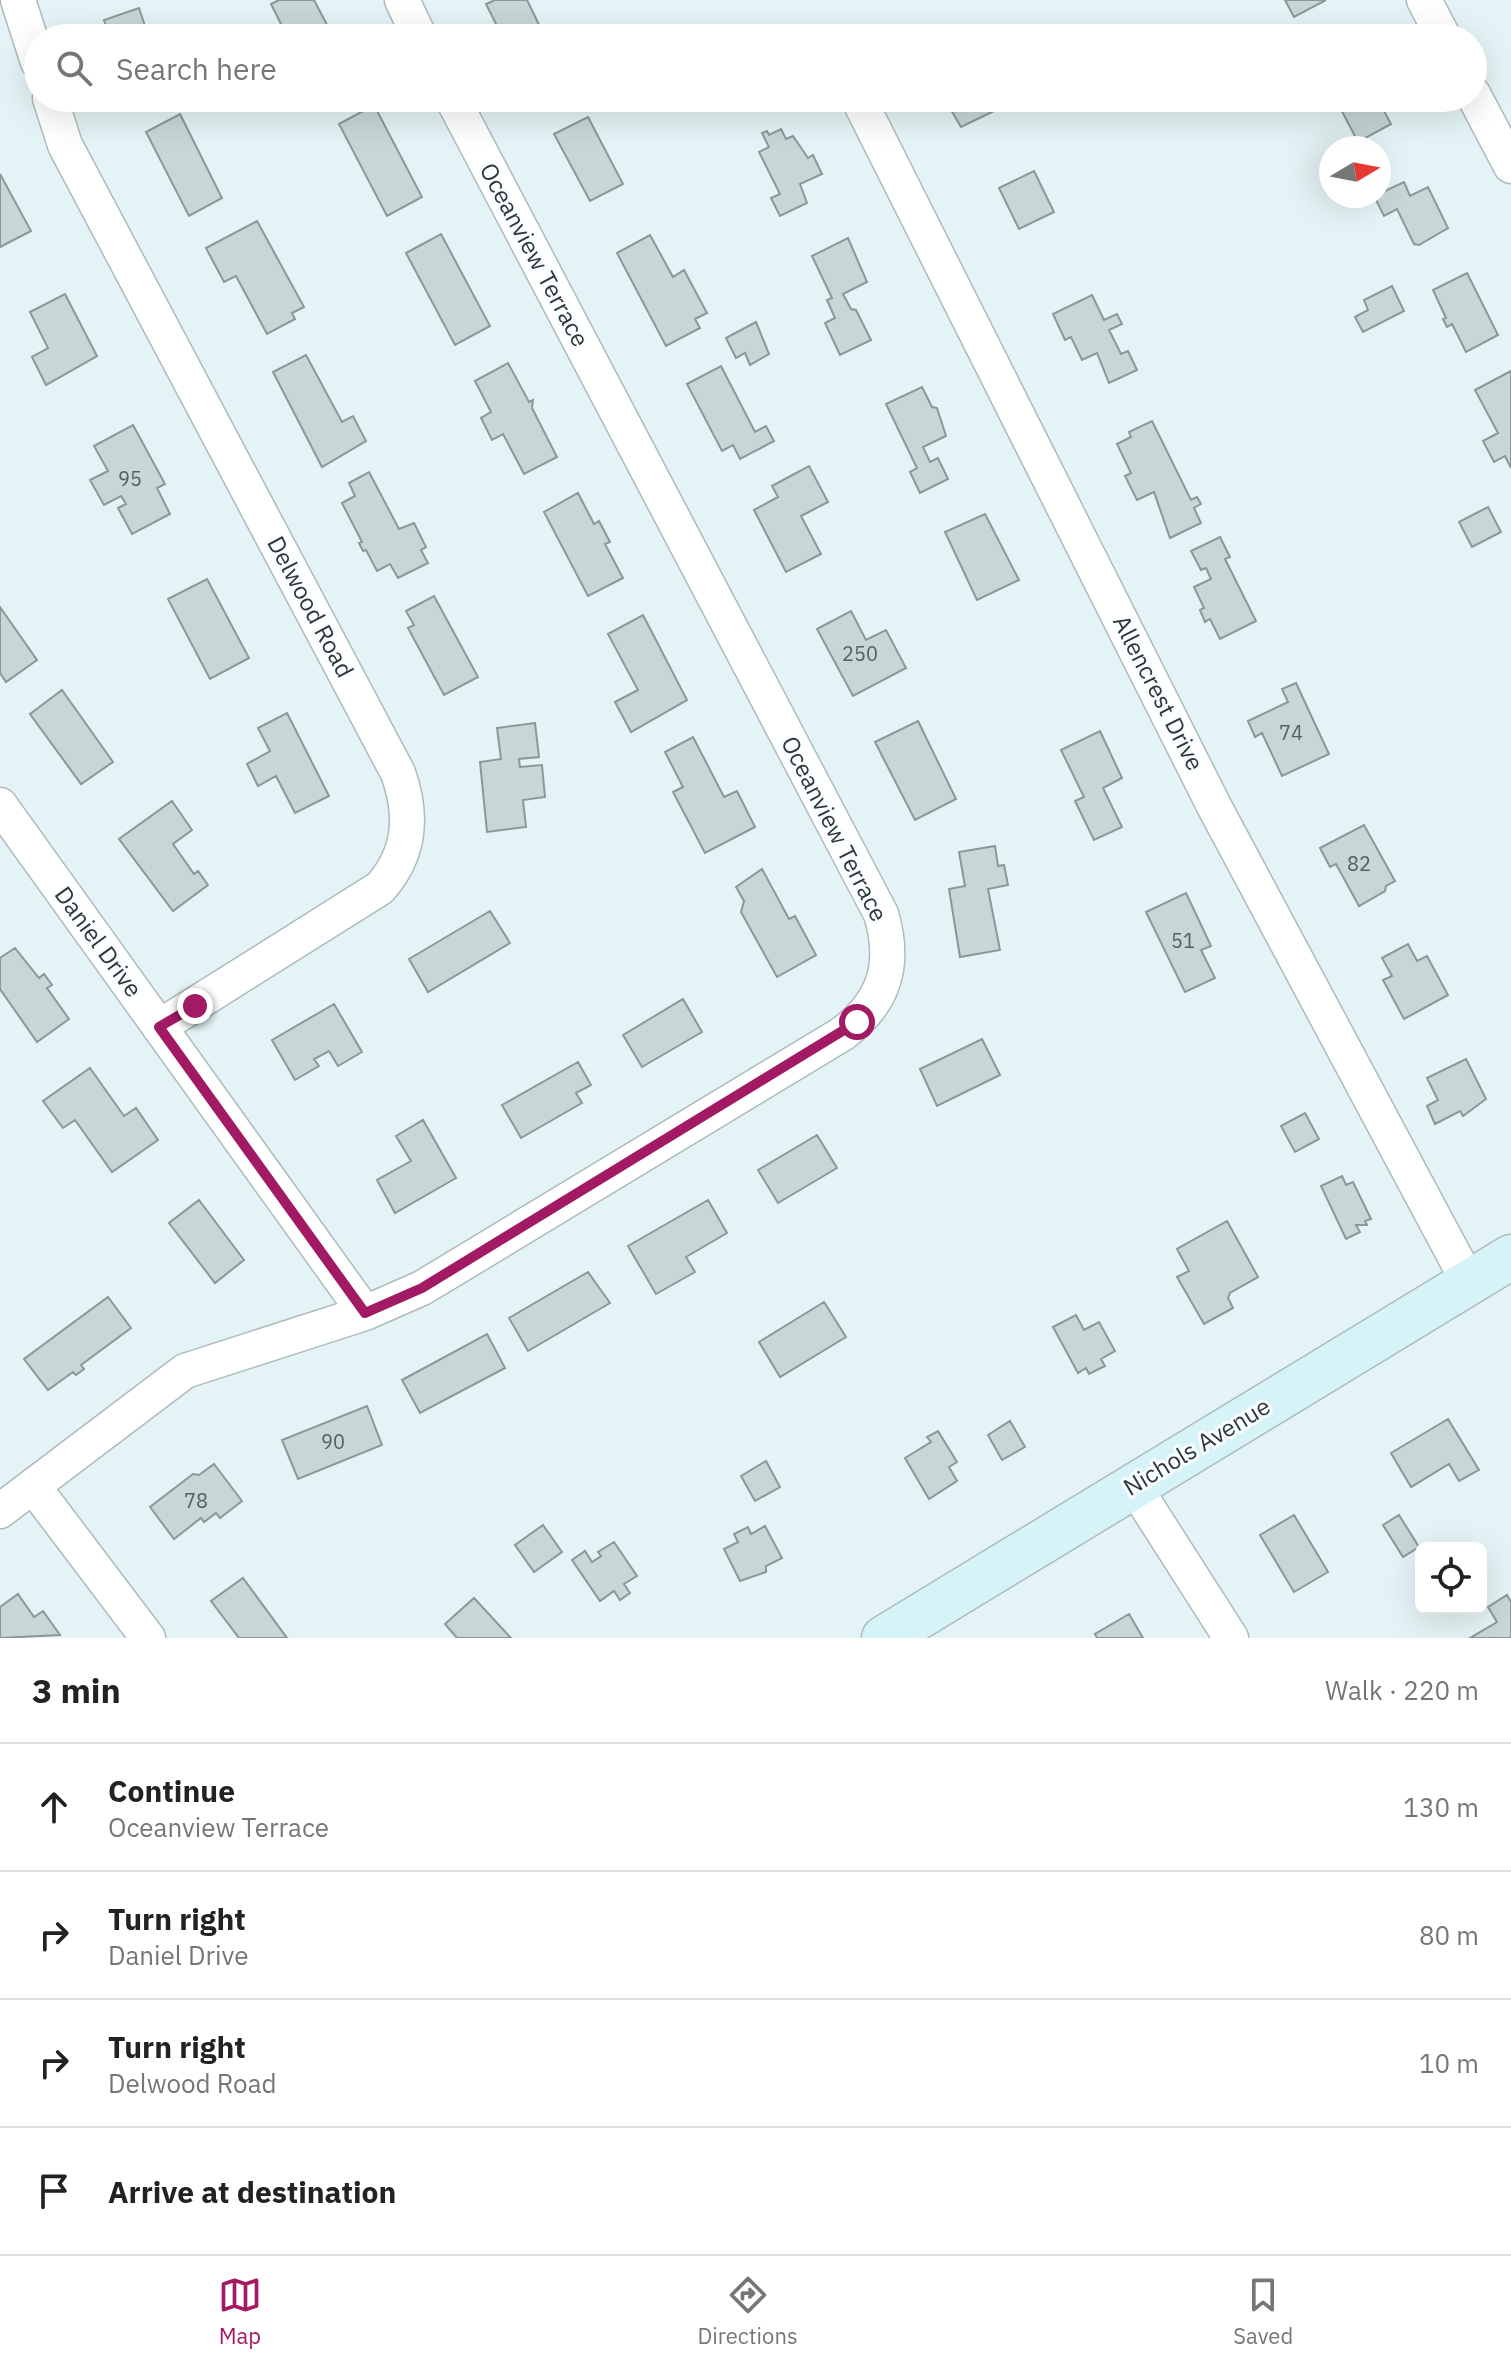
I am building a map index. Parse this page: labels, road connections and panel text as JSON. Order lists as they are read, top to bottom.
{
  "streets": {
    "main road": ["Nichols Avenue"],
    "street": [
      "Oceanview Terrace",
      "Delwood Road",
      "Allencrest Drive",
      "Daniel Drive"
    ]
  },
  "crossings": [
    ["Oceanview Terrace", "Daniel Drive"],
    ["Delwood Road", "Daniel Drive"],
    ["Allencrest Drive", "Nichols Avenue"]
  ],
  "house_numbers": [
    "95",
    "250",
    "74",
    "82",
    "51",
    "90",
    "78"
  ],
  "north": "right",
  "page": {
    "search": "Search here",
    "heading": ["3 min", "Walk · 220 m"],
    "list": [
      ["Continue", "Oceanview Terrace", "130 m"],
      ["Turn right", "Daniel Drive", "80 m"],
      ["Turn right", "Delwood Road", "10 m"],
      "Arrive at destination"
    ],
    "nav": ["Map", "Directions", "Saved"]
  }
}
